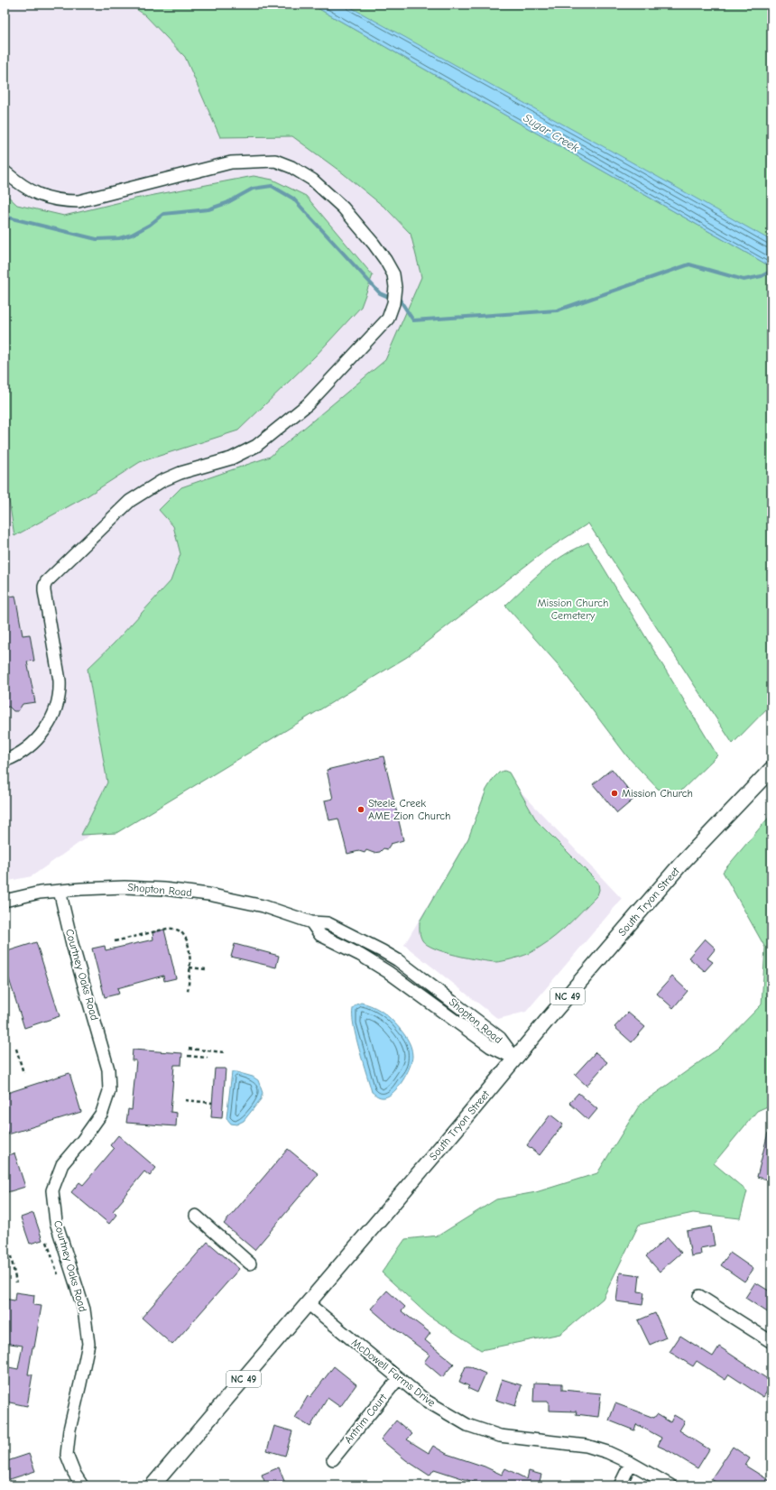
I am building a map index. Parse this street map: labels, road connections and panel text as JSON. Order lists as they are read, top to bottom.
{
  "streets": {
    "main road": ["South Tryon Street", "NC 49"],
    "street": [
      "Shopton Road",
      "Courtney Oaks Road",
      "McDowell Farms Drive",
      "Antrim Court"
    ]
  },
  "crossings": [
    ["Shopton Road", "South Tryon Street"],
    ["Shopton Road", "Courtney Oaks Road"],
    ["South Tryon Street", "McDowell Farms Drive"],
    ["McDowell Farms Drive", "Antrim Court"]
  ],
  "water": ["Sugar Creek"],
  "parks": ["Mission Church Cemetery"],
  "places": ["Mission Church", "Steele Creek AME Zion Church"]
}
